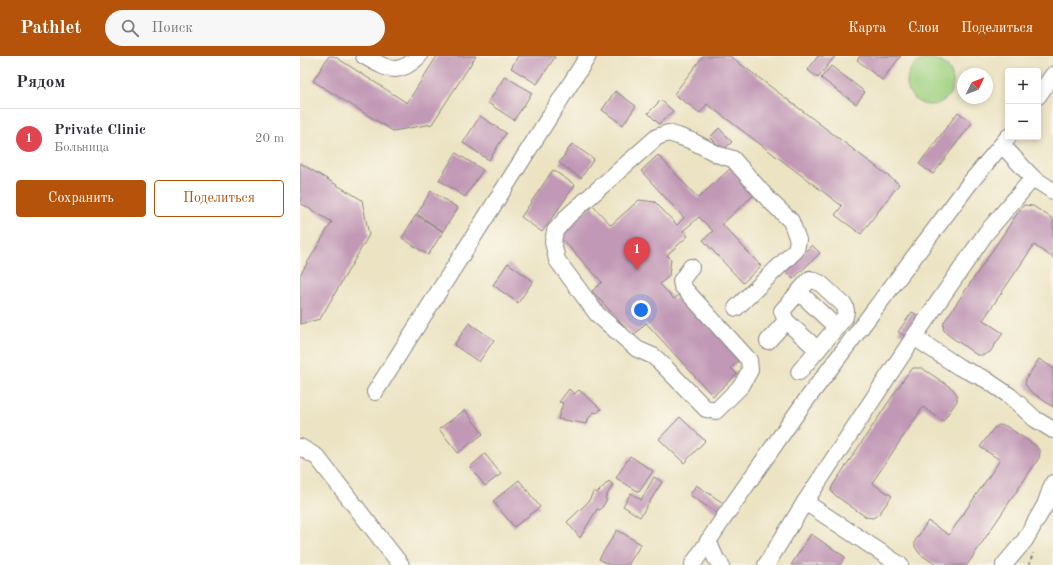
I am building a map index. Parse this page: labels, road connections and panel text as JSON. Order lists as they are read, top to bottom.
{
  "north": "top right",
  "page": {
    "header": "Pathlet",
    "search": "Поиск",
    "nav": ["Карта", "Слои", "Поделиться"],
    "heading": "Рядом",
    "map_buttons": ["+", "−"],
    "list": [
      {
        "mark": "1",
        "name": "Private Clinic",
        "note": "Больница",
        "value": "20 m"
      }
    ],
    "buttons": ["Сохранить", "Поделиться"],
    "pins": "1"
  }
}
